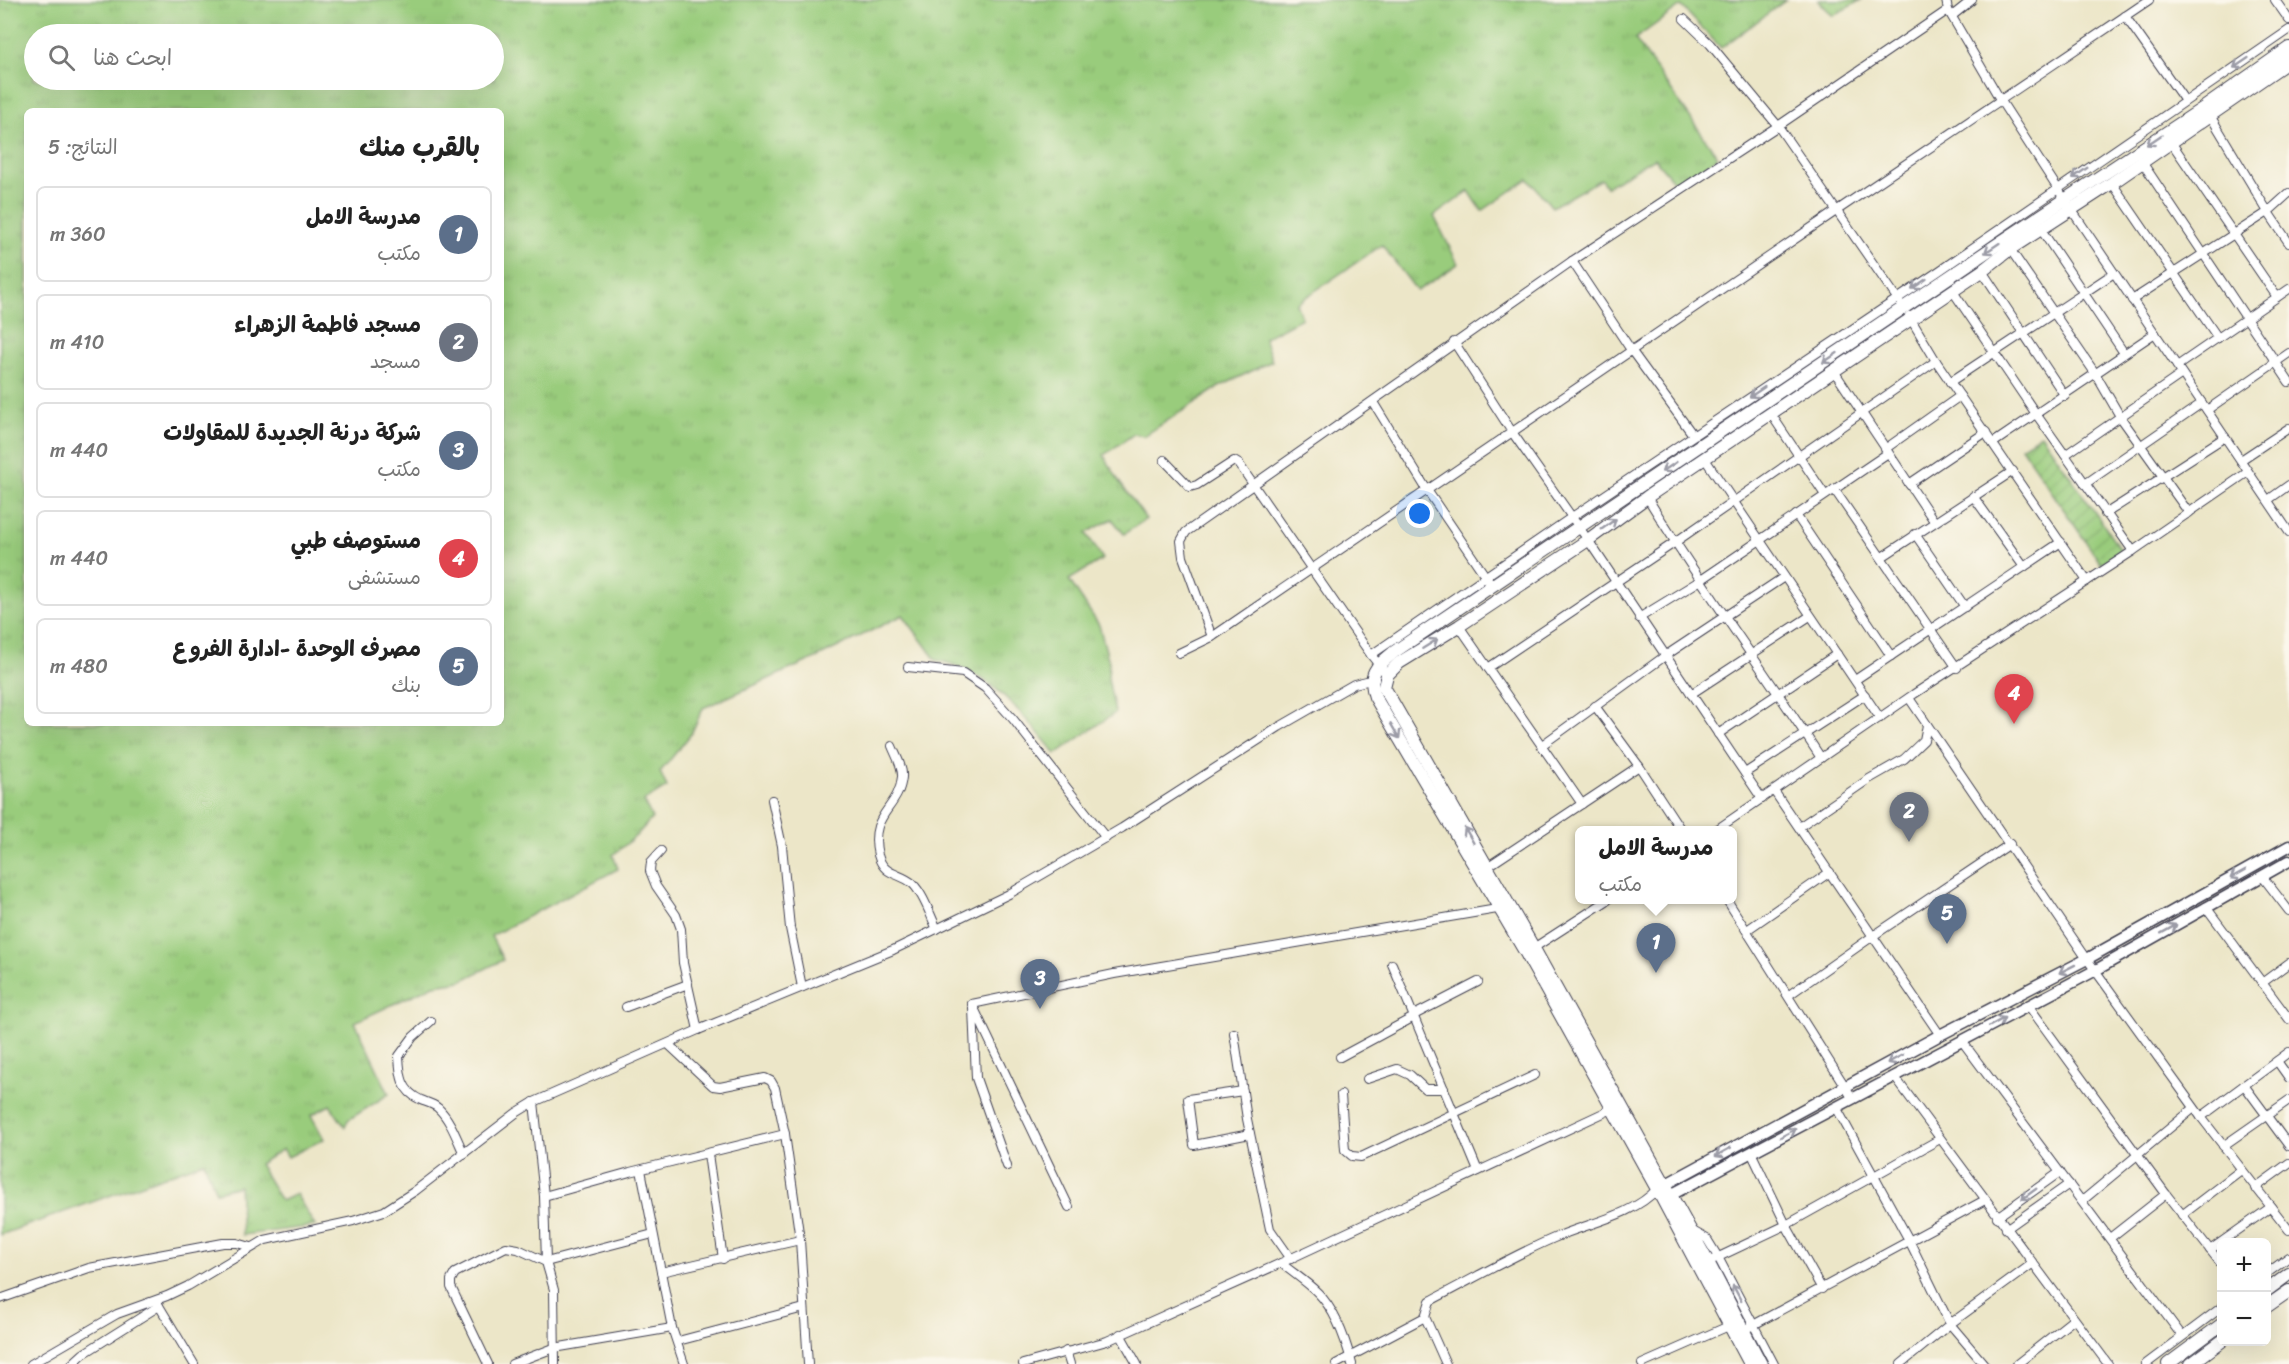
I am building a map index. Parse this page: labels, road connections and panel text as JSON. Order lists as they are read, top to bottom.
{
  "page": {
    "search": "ابحث هنا",
    "heading": ["بالقرب منك", "النتائج: 5"],
    "list": [
      {
        "mark": "1",
        "name": "مدرسة الامل",
        "note": "مكتب",
        "value": "360 m"
      },
      {
        "mark": "2",
        "name": "مسجد فاطمة الزهراء",
        "note": "مسجد",
        "value": "410 m"
      },
      {
        "mark": "3",
        "name": "شركة درنة الجديدة للمقاولات",
        "note": "مكتب",
        "value": "440 m"
      },
      {
        "mark": "4",
        "name": "مستوصف طبي",
        "note": "مستشفى",
        "value": "440 m"
      },
      {
        "mark": "5",
        "name": "مصرف الوحدة -ادارة الفروع",
        "note": "بنك",
        "value": "480 m"
      }
    ],
    "pins": [
      "4",
      "2",
      "5",
      "1",
      "3"
    ],
    "popup": ["مدرسة الامل", "مكتب"],
    "map_buttons": ["+", "−"]
  }
}
